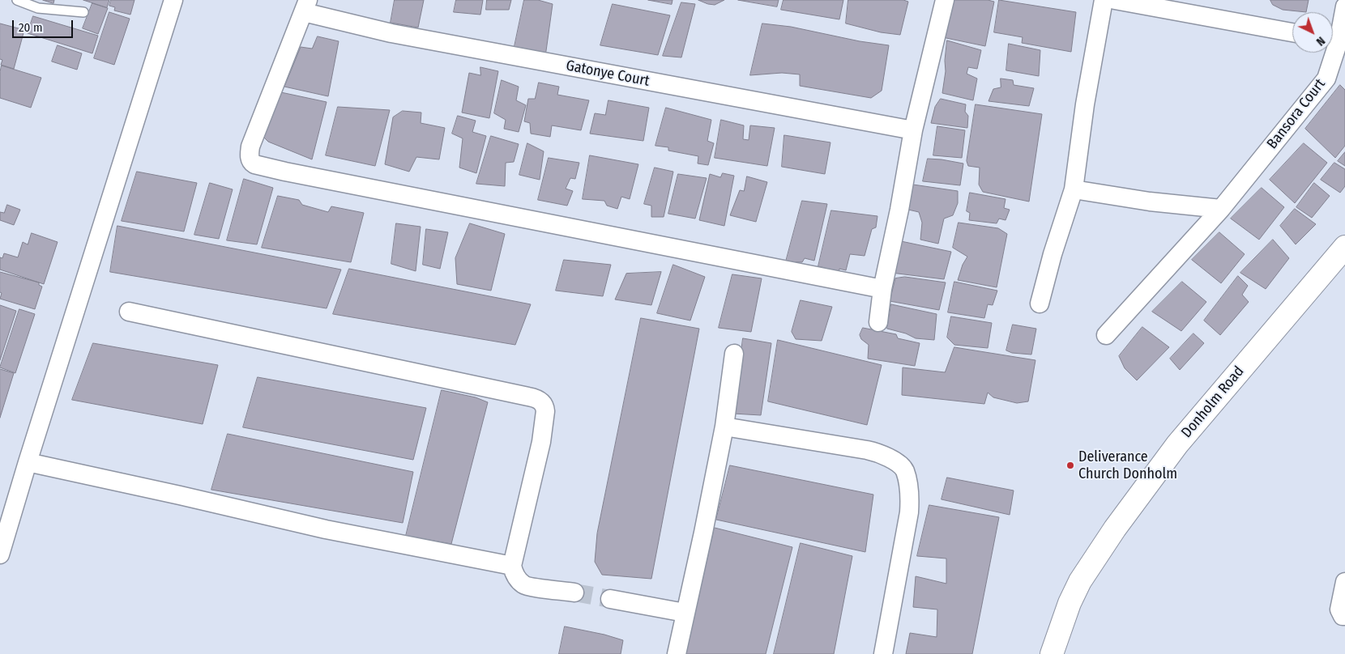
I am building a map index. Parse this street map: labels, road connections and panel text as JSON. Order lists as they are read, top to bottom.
{
  "streets": {
    "main road": ["Donholm Road"],
    "street": ["Gatonye Court", "Bansora Court"]
  },
  "places": ["Deliverance Church Donholm"],
  "scale_bar": "20 m",
  "north": "bottom right"
}
